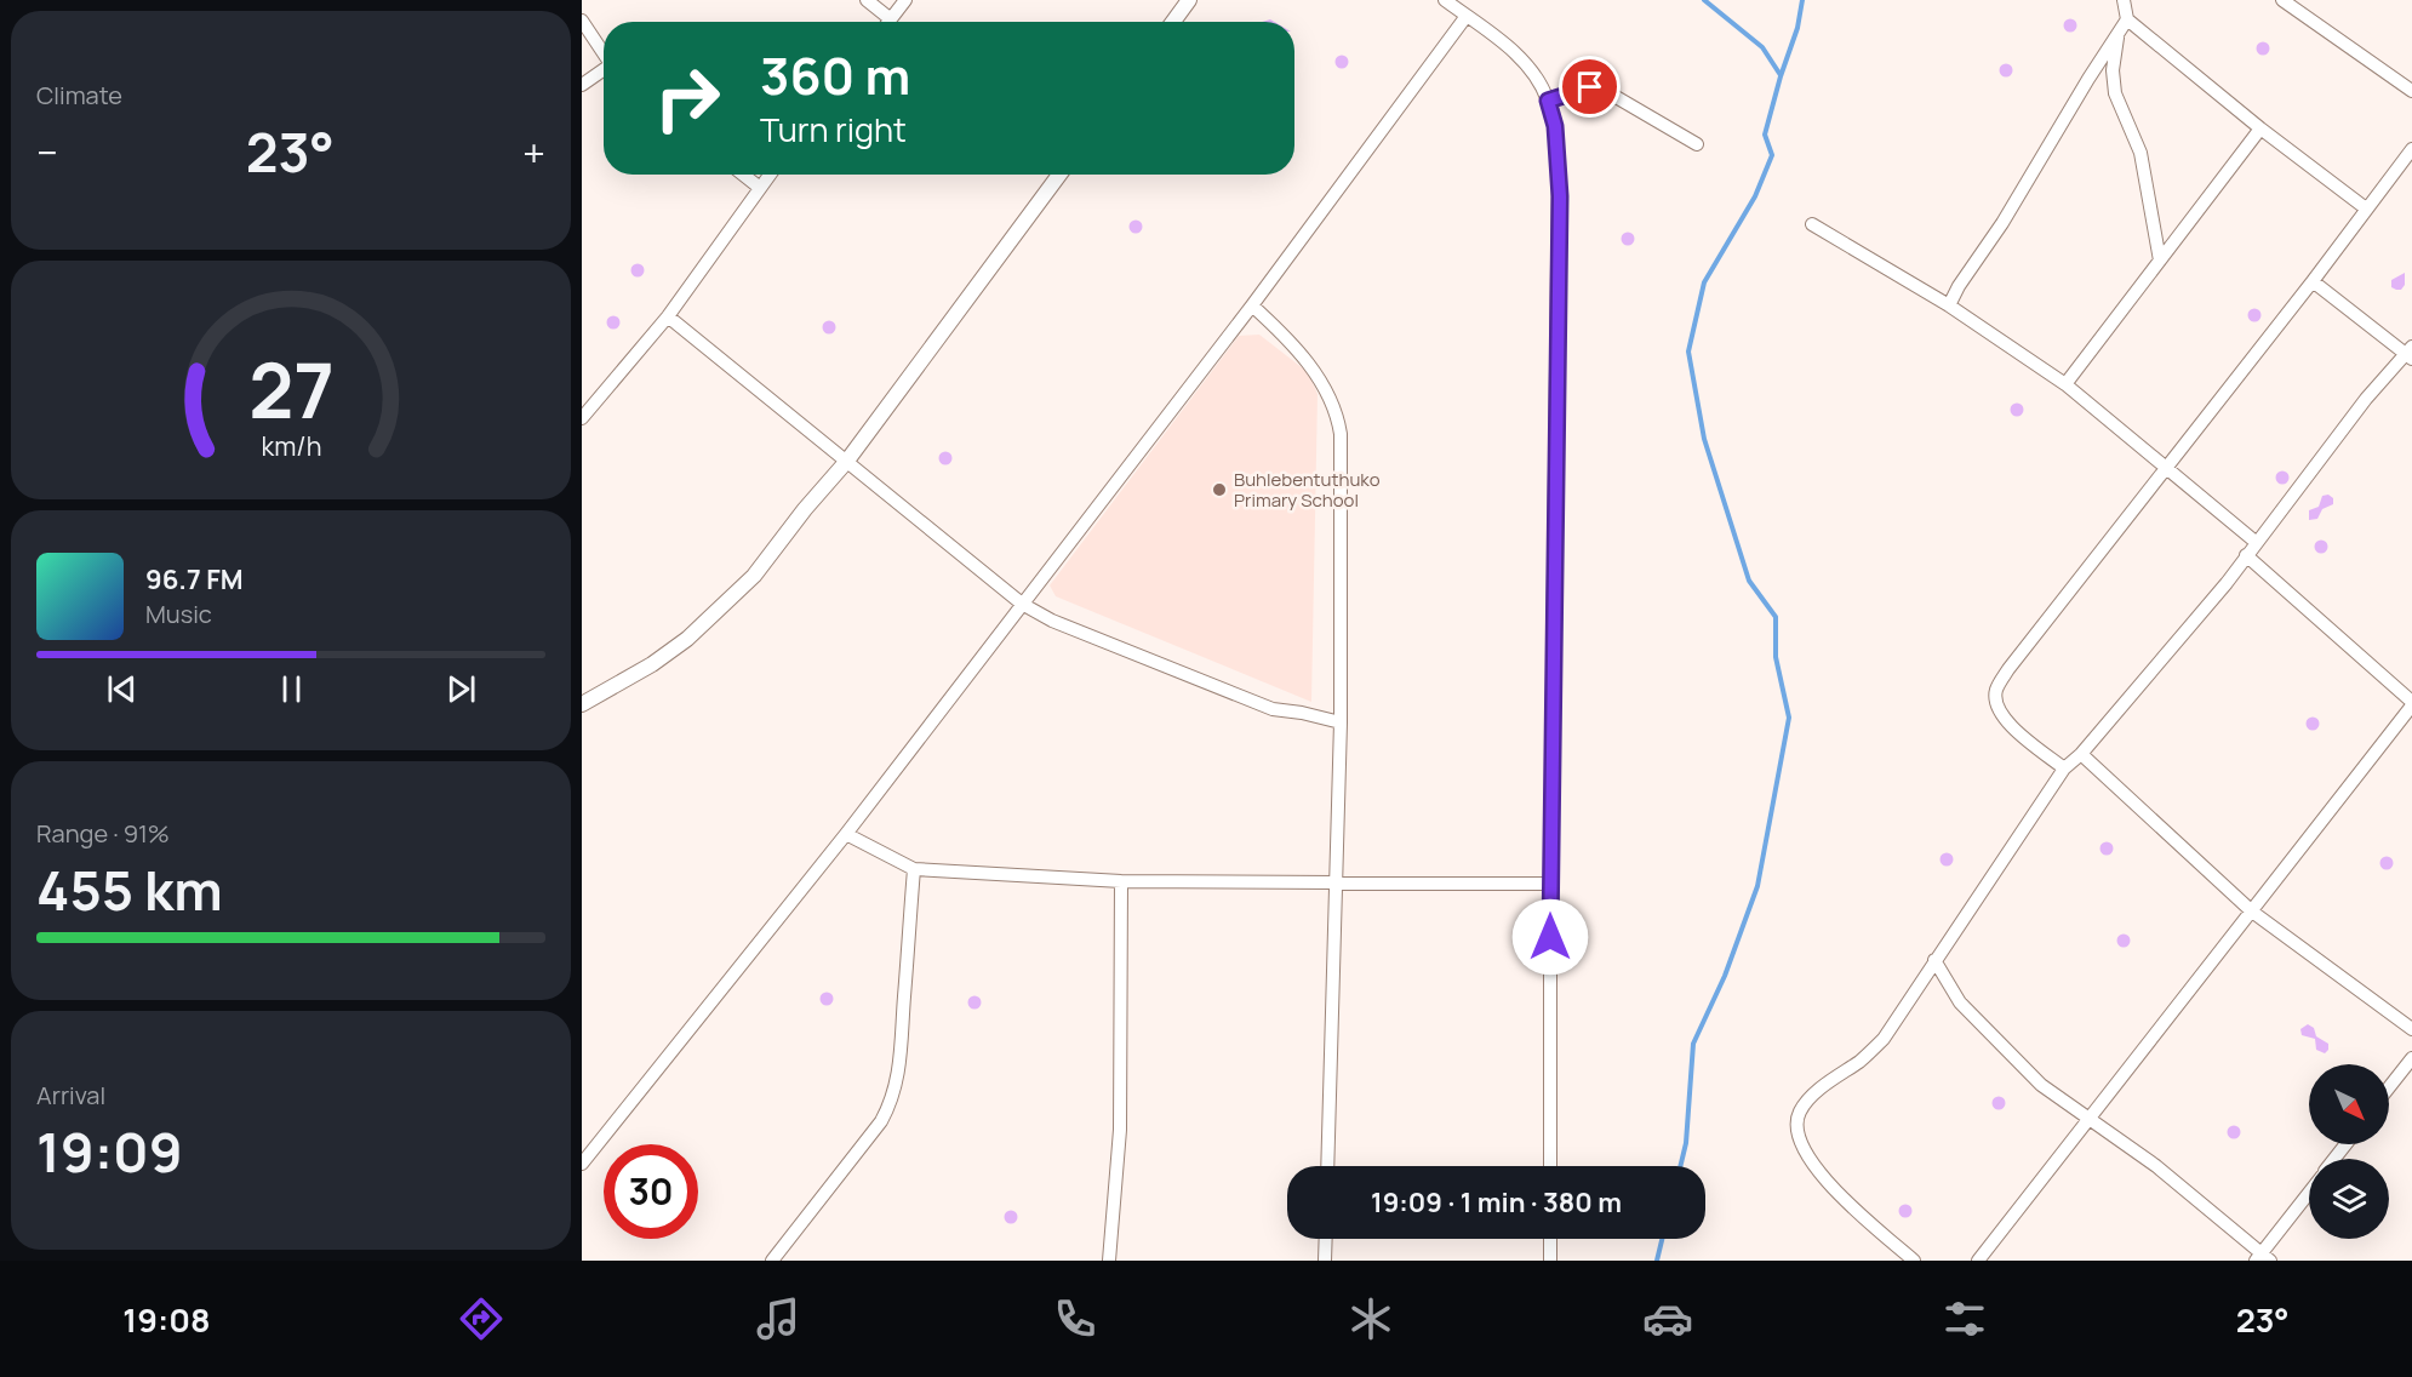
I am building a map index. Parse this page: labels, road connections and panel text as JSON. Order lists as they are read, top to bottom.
{
  "places": ["Buhlebentuthuko Primary School"],
  "north": "bottom right",
  "page": {
    "tile": [
      "Climate",
      ["Range · 91%", "455 km"],
      ["Arrival", "19:09"]
    ],
    "turn": ["360 m", "Turn right"],
    "heat": ["−", "23°", "+"],
    "song": ["96.7 FM", "Music"],
    "limit": "30",
    "trip": "19:09 · 1 min · 380 m",
    "tabs": ["19:08", "23°"],
    "gauge": ["27", "km/h"]
  }
}
